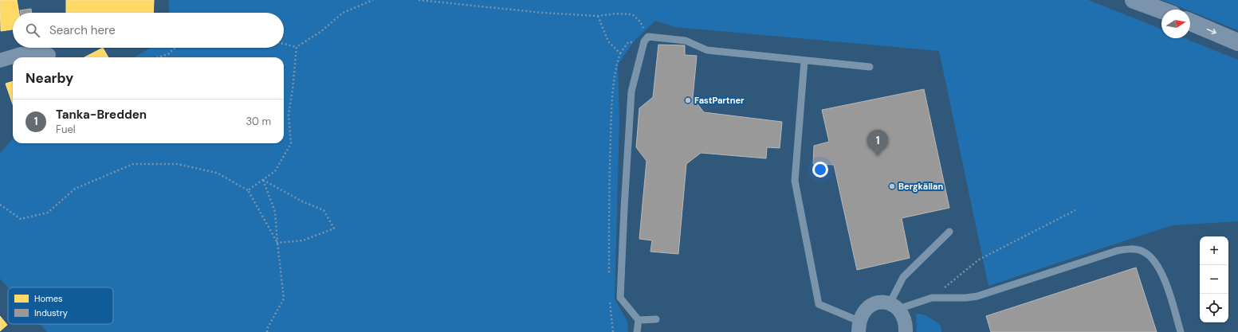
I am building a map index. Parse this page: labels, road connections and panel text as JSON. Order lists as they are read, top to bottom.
{
  "places": ["FastPartner", "Bergkällan"],
  "legend": ["Homes", "Industry"],
  "north": "right",
  "page": {
    "search": "Search here",
    "heading": "Nearby",
    "list": [
      {
        "mark": "1",
        "name": "Tanka-Bredden",
        "note": "Fuel",
        "value": "30 m"
      }
    ],
    "pins": "1",
    "map_buttons": ["+", "−"]
  }
}
